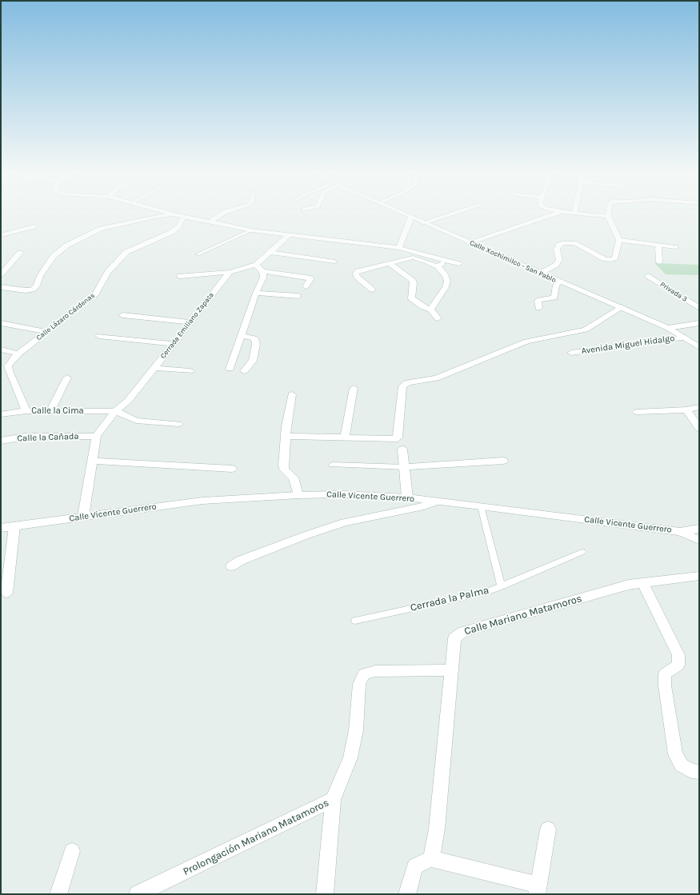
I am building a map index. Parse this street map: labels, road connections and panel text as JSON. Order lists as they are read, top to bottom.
{
  "streets": {
    "street": [
      "Calle Xochimilco - San Pablo",
      "Privada 3",
      "Calle Lázaro Cárdenas",
      "Cerrada Emiliano Zapata",
      "Avenida Miguel Hidalgo",
      "Calle la Cima",
      "Calle la Cañada",
      "Calle Vicente Guerrero",
      "Calle Mariano Matamoros",
      "Prolongación Mariano Matamoros"
    ],
    "lane": ["Cerrada la Palma"]
  },
  "crossings": [
    ["Calle Xochimilco - San Pablo", "Avenida Miguel Hidalgo"],
    ["Calle Lázaro Cárdenas", "Calle la Cima"],
    ["Cerrada Emiliano Zapata", "Calle la Cima"],
    ["Cerrada Emiliano Zapata", "Calle la Cañada"],
    ["Calle Vicente Guerrero", "Cerrada la Palma"],
    ["Calle Mariano Matamoros", "Prolongación Mariano Matamoros"]
  ]
}
